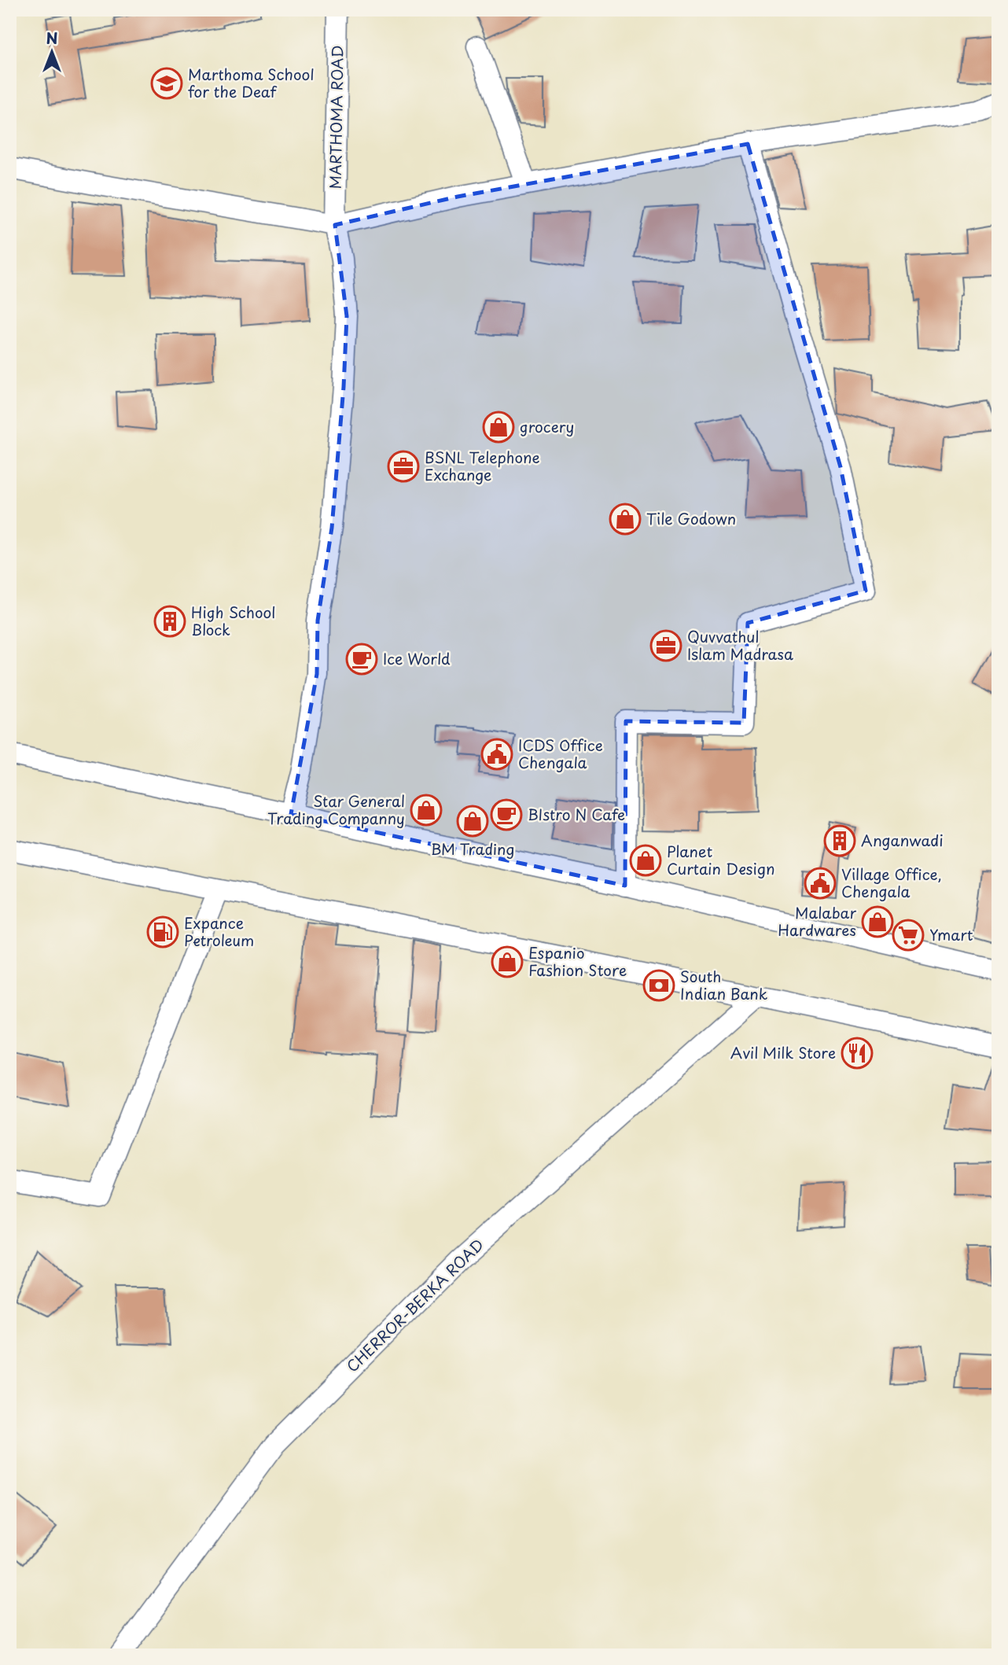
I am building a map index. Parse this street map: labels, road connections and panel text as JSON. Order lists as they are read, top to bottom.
{
  "streets": {
    "street": ["MARTHOMA ROAD", "CHERROR-BERKA ROAD"]
  },
  "places": {
    "school or university": ["Marthoma School for the Deaf"],
    "shop": [
      "grocery",
      "Tile Godown",
      "Star General Trading Companny",
      "BM Trading",
      "Planet Curtain Design",
      "Malabar Hardwares",
      "Espanio Fashion Store"
    ],
    "office": ["BSNL Telephone Exchange", "Quvvathul Islam Madrasa"],
    "building": ["High School Block", "Anganwadi"],
    "cafe": ["Ice World", "BIstro N Cafe"],
    "public building": ["ICDS Office Chengala", "Village Office, Chengala"],
    "fuel station": ["Expance Petroleum"],
    "supermarket": ["Ymart"],
    "bank": ["South Indian Bank"],
    "restaurant": ["Avil Milk Store"]
  },
  "north": "top"
}
